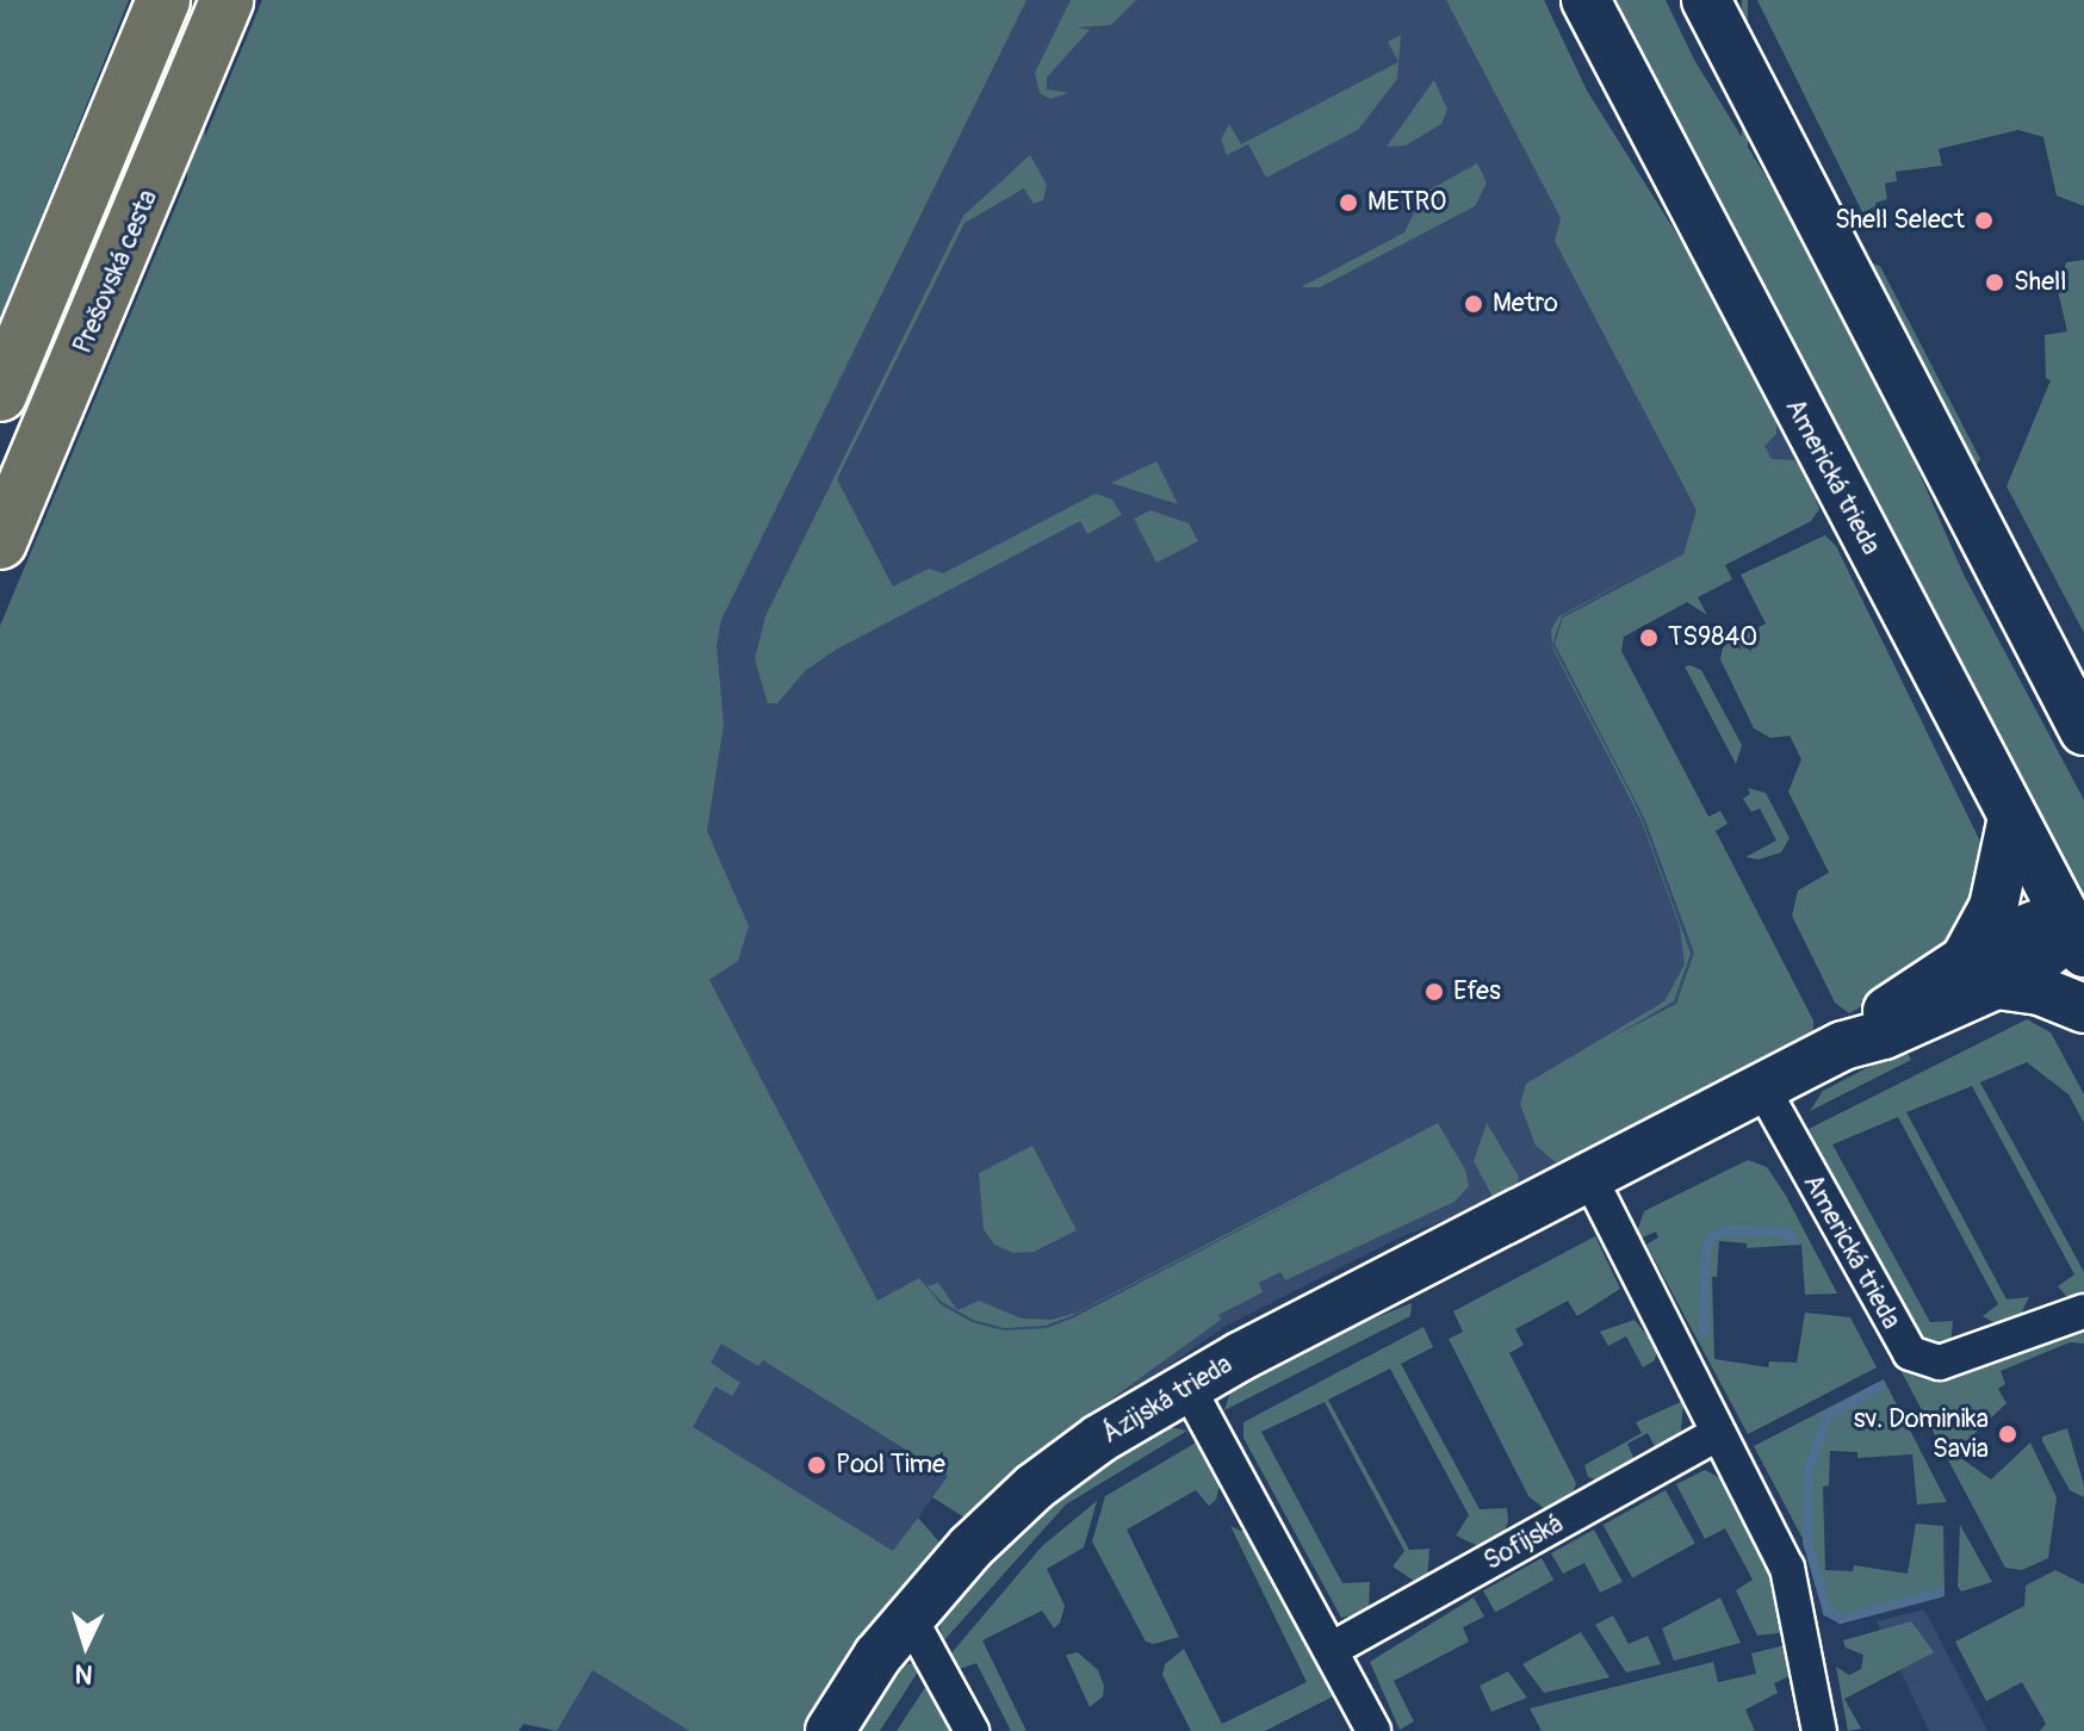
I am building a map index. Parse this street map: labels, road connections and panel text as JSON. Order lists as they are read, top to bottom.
{
  "streets": {
    "highway": ["Prešovská cesta"],
    "street": ["Americká trieda", "Ázijská trieda", "Sofijská"]
  },
  "crossings": [
    ["Americká trieda", "Ázijská trieda"]
  ],
  "places": [
    "METRO",
    "Shell Select",
    "Shell",
    "Metro",
    "TS9840",
    "Efes",
    "sv. Dominika Savia",
    "Pool Time"
  ],
  "north": "bottom"
}
